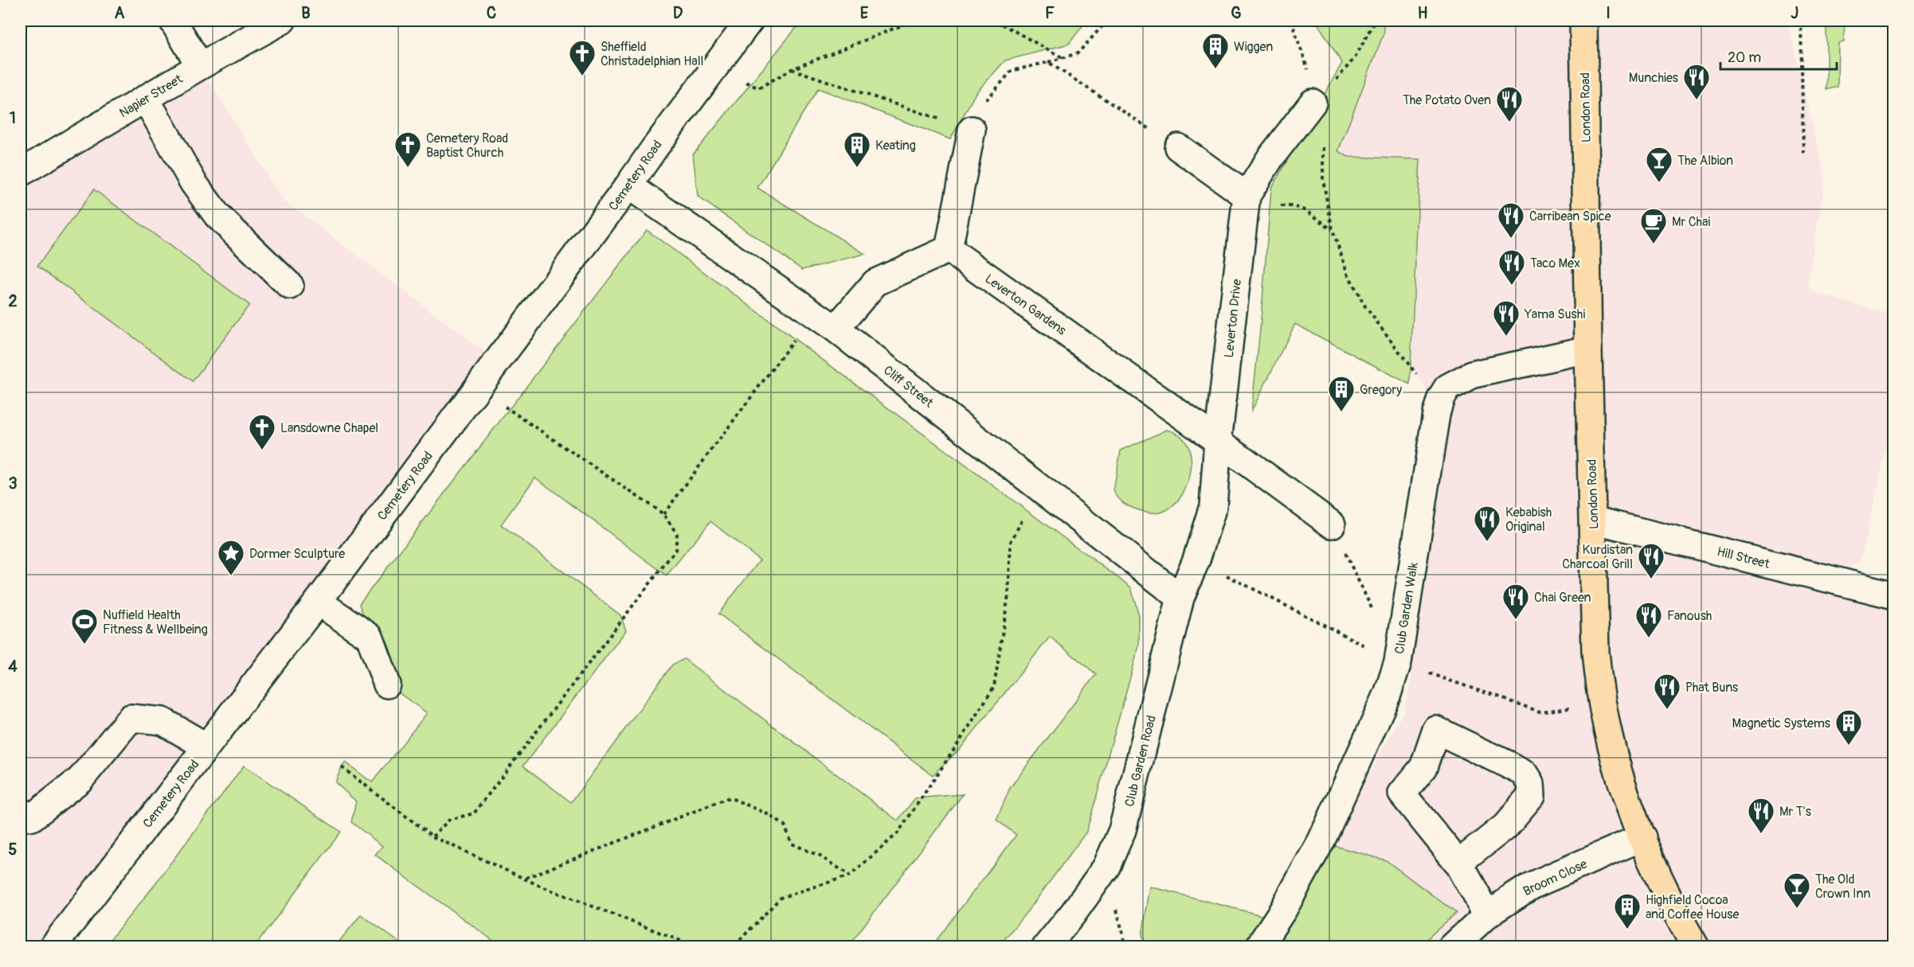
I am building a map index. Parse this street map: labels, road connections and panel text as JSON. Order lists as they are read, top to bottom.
{
  "streets": {
    "main road": ["London Road"],
    "street": [
      "Napier Street",
      "Cemetery Road",
      "Leverton Gardens",
      "Leverton Drive",
      "Cliff Street",
      "Hill Street",
      "Club Garden Walk",
      "Club Garden Road",
      "Broom Close"
    ]
  },
  "crossings": [
    ["London Road", "Hill Street"],
    ["London Road", "Club Garden Walk"],
    ["London Road", "Broom Close"],
    ["Cemetery Road", "Cliff Street"],
    ["Leverton Gardens", "Leverton Drive"],
    ["Cliff Street", "Club Garden Road"]
  ],
  "places": {
    "building": [
      "Wiggen",
      "Keating",
      "Gregory",
      "Magnetic Systems",
      "Highfield Cocoa and Coffee House"
    ],
    "church": ["Sheffield Christadelphian Hall", "Cemetery Road Baptist Church", "Lansdowne Chapel"],
    "restaurant": [
      "Munchies",
      "The Potato Oven",
      "Carribean Spice",
      "Taco Mex",
      "Yama Sushi",
      "Kebabish Original",
      "Kurdistan Charcoal Grill",
      "Chai Green",
      "Fanoush",
      "Phat Buns",
      "Mr T's"
    ],
    "bar": ["The Albion", "The Old Crown Inn"],
    "cafe": ["Mr Chai"],
    "place": ["Dormer Sculpture"],
    "sports": ["Nuffield Health Fitness & Wellbeing"]
  },
  "scale_bar": "20 m",
  "grid": {
    "columns": [
      "A",
      "B",
      "C",
      "D",
      "E",
      "F",
      "G",
      "H",
      "I",
      "J"
    ],
    "rows": [
      "1",
      "2",
      "3",
      "4",
      "5"
    ]
  }
}
